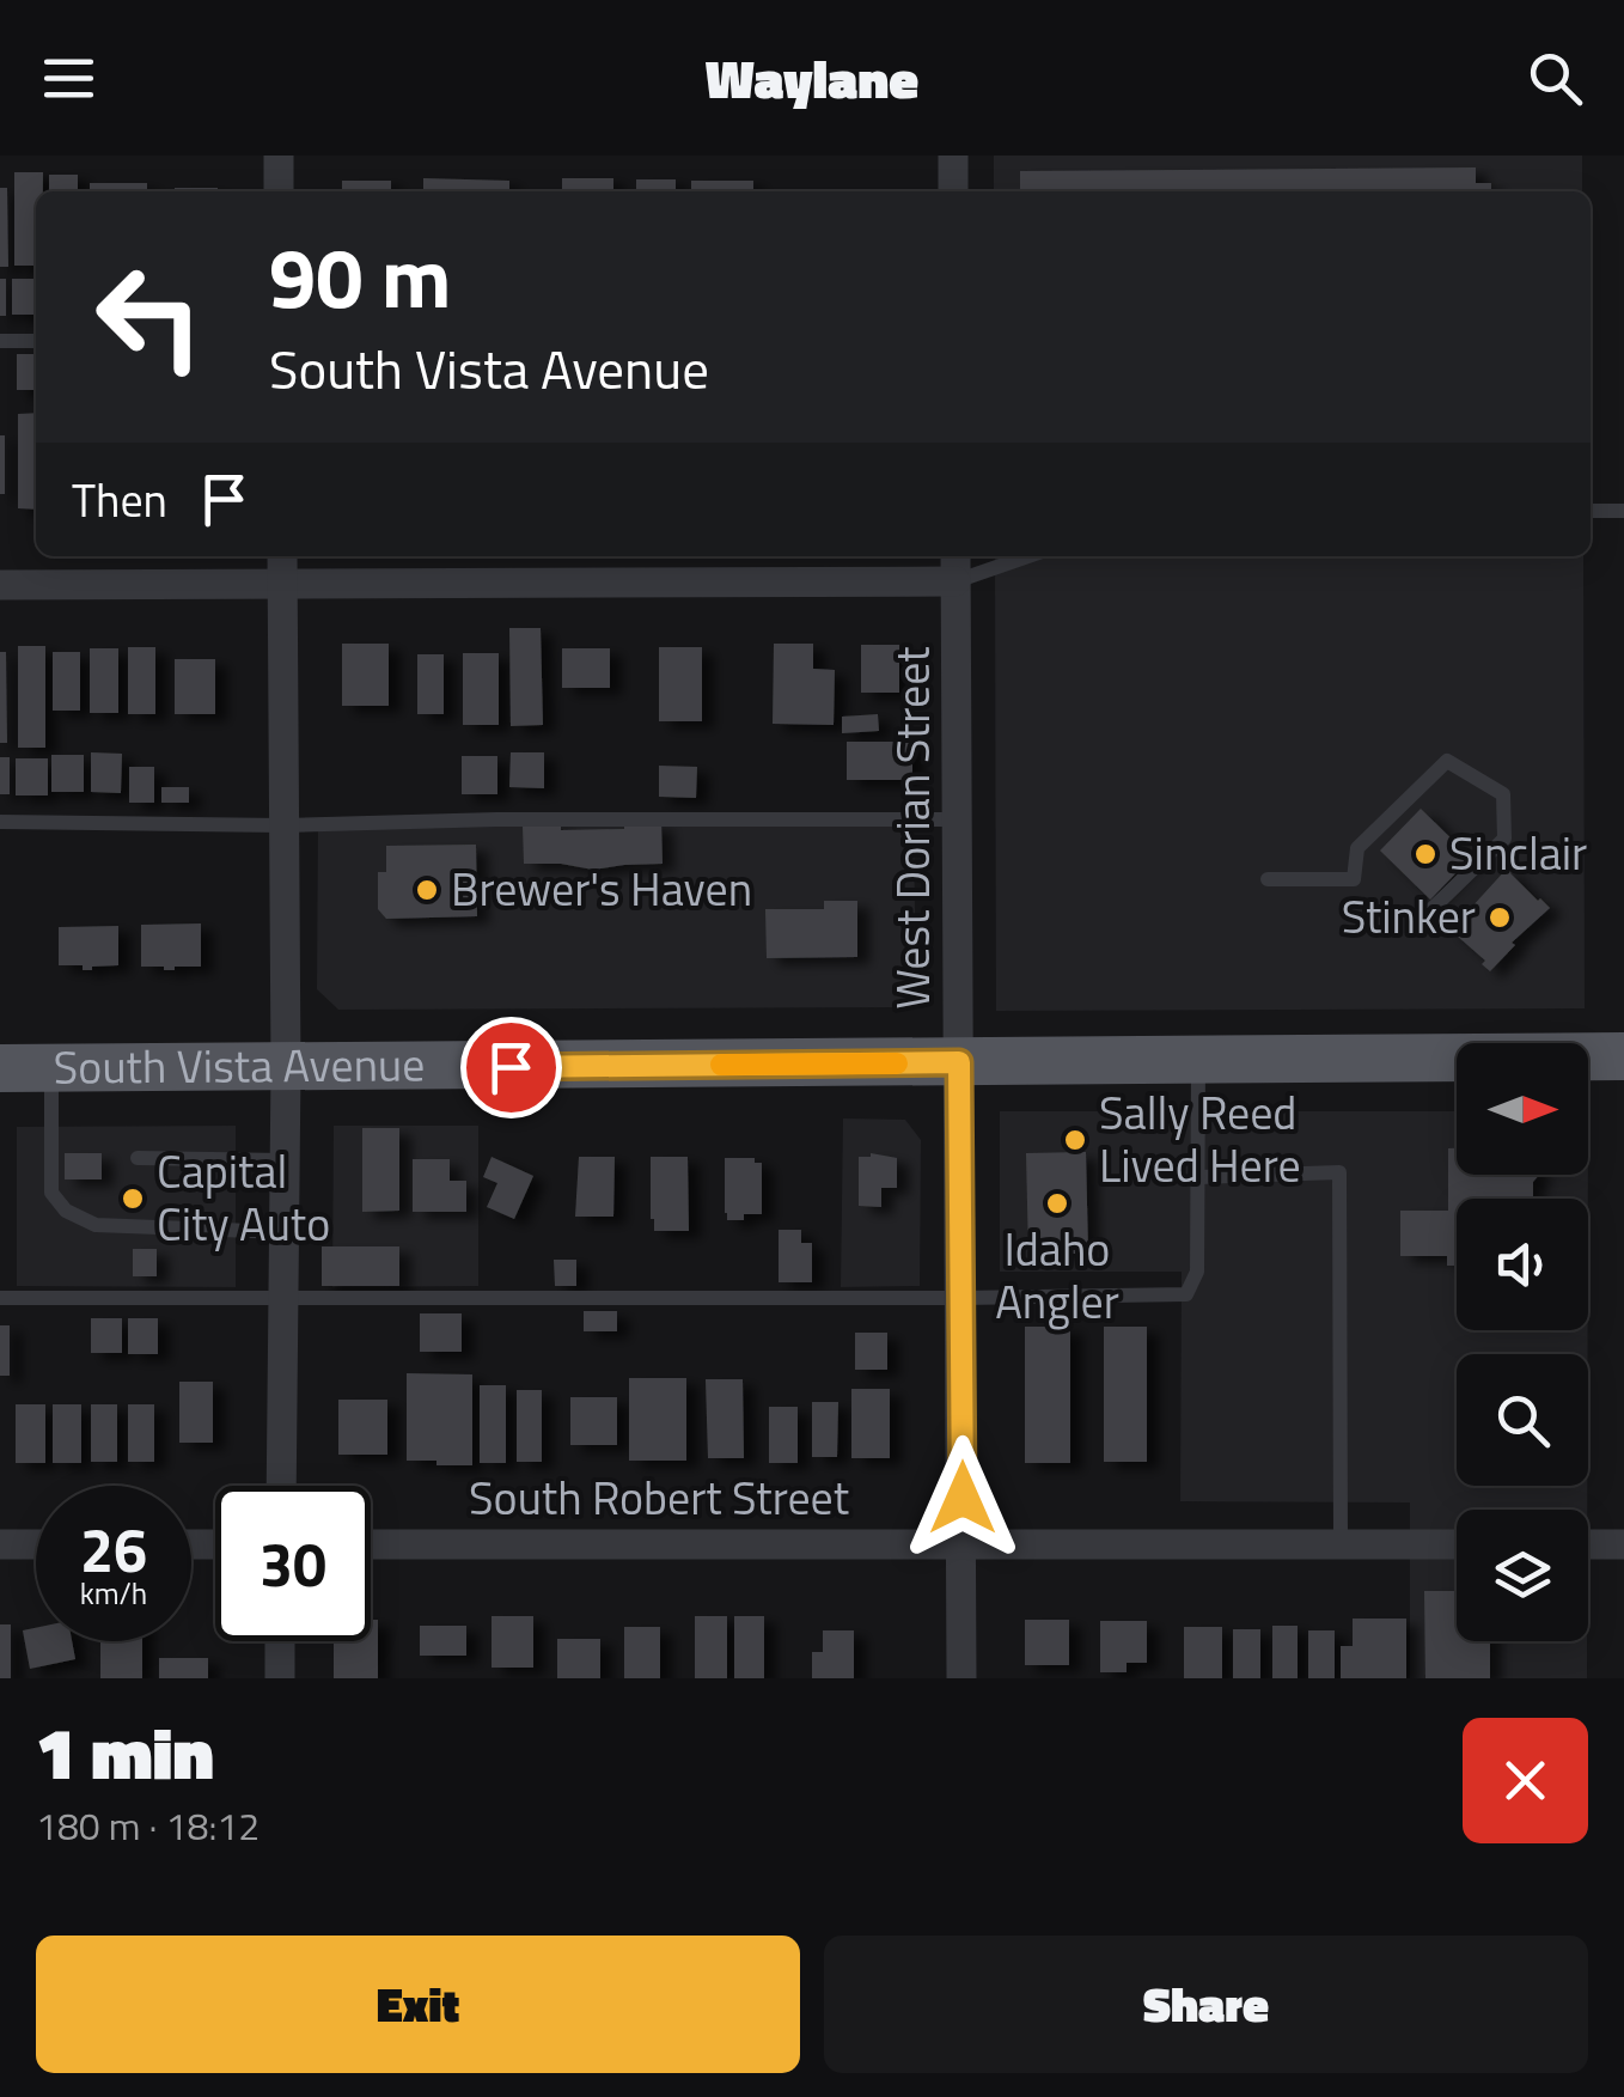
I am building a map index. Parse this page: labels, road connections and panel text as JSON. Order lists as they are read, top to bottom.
{
  "streets": {
    "main road": ["South Vista Avenue"],
    "street": ["West Dorian Street", "South Robert Street"]
  },
  "crossings": [
    ["West Dorian Street", "South Vista Avenue"],
    ["West Dorian Street", "South Robert Street"]
  ],
  "places": [
    "Sinclair",
    "Brewer's Haven",
    "Stinker",
    "Sally Reed Lived Here",
    "Capital City Auto",
    "Idaho Angler"
  ],
  "north": "right",
  "page": {
    "header": "Waylane",
    "turn": ["90 m", "South Vista Avenue"],
    "then": "Then",
    "speed": "26 km/h",
    "limit": "30",
    "heading": ["1 min", "180 m · 18:12"],
    "buttons": ["Exit", "Share"]
  }
}
